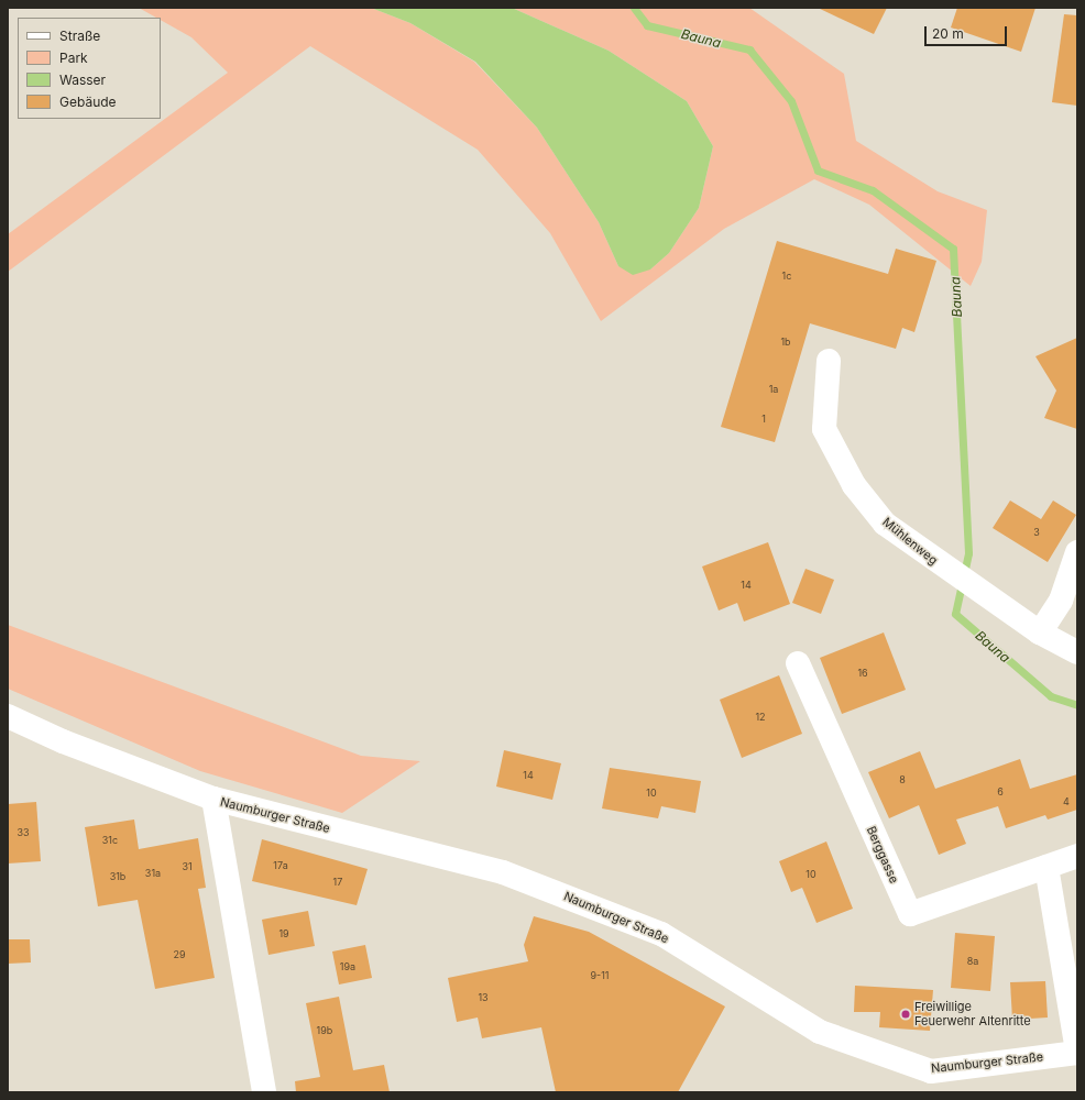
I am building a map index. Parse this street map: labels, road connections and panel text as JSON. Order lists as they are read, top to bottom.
{
  "streets": {
    "street": ["Mühlenweg", "Naumburger Straße", "Berggasse"]
  },
  "water": ["Bauna"],
  "places": ["Freiwillige Feuerwehr Altenritte"],
  "house_numbers": [
    "1c",
    "1b",
    "1a",
    "1",
    "3",
    "14",
    "16",
    "12",
    "14",
    "8",
    "6",
    "10",
    "4",
    "33",
    "31c",
    "17a",
    "31",
    "31a",
    "10",
    "31b",
    "17",
    "19",
    "29",
    "8a",
    "19a",
    "9-11",
    "13",
    "19b"
  ],
  "legend": [
    "Straße",
    "Park",
    "Wasser",
    "Gebäude"
  ],
  "scale_bar": "20 m"
}
